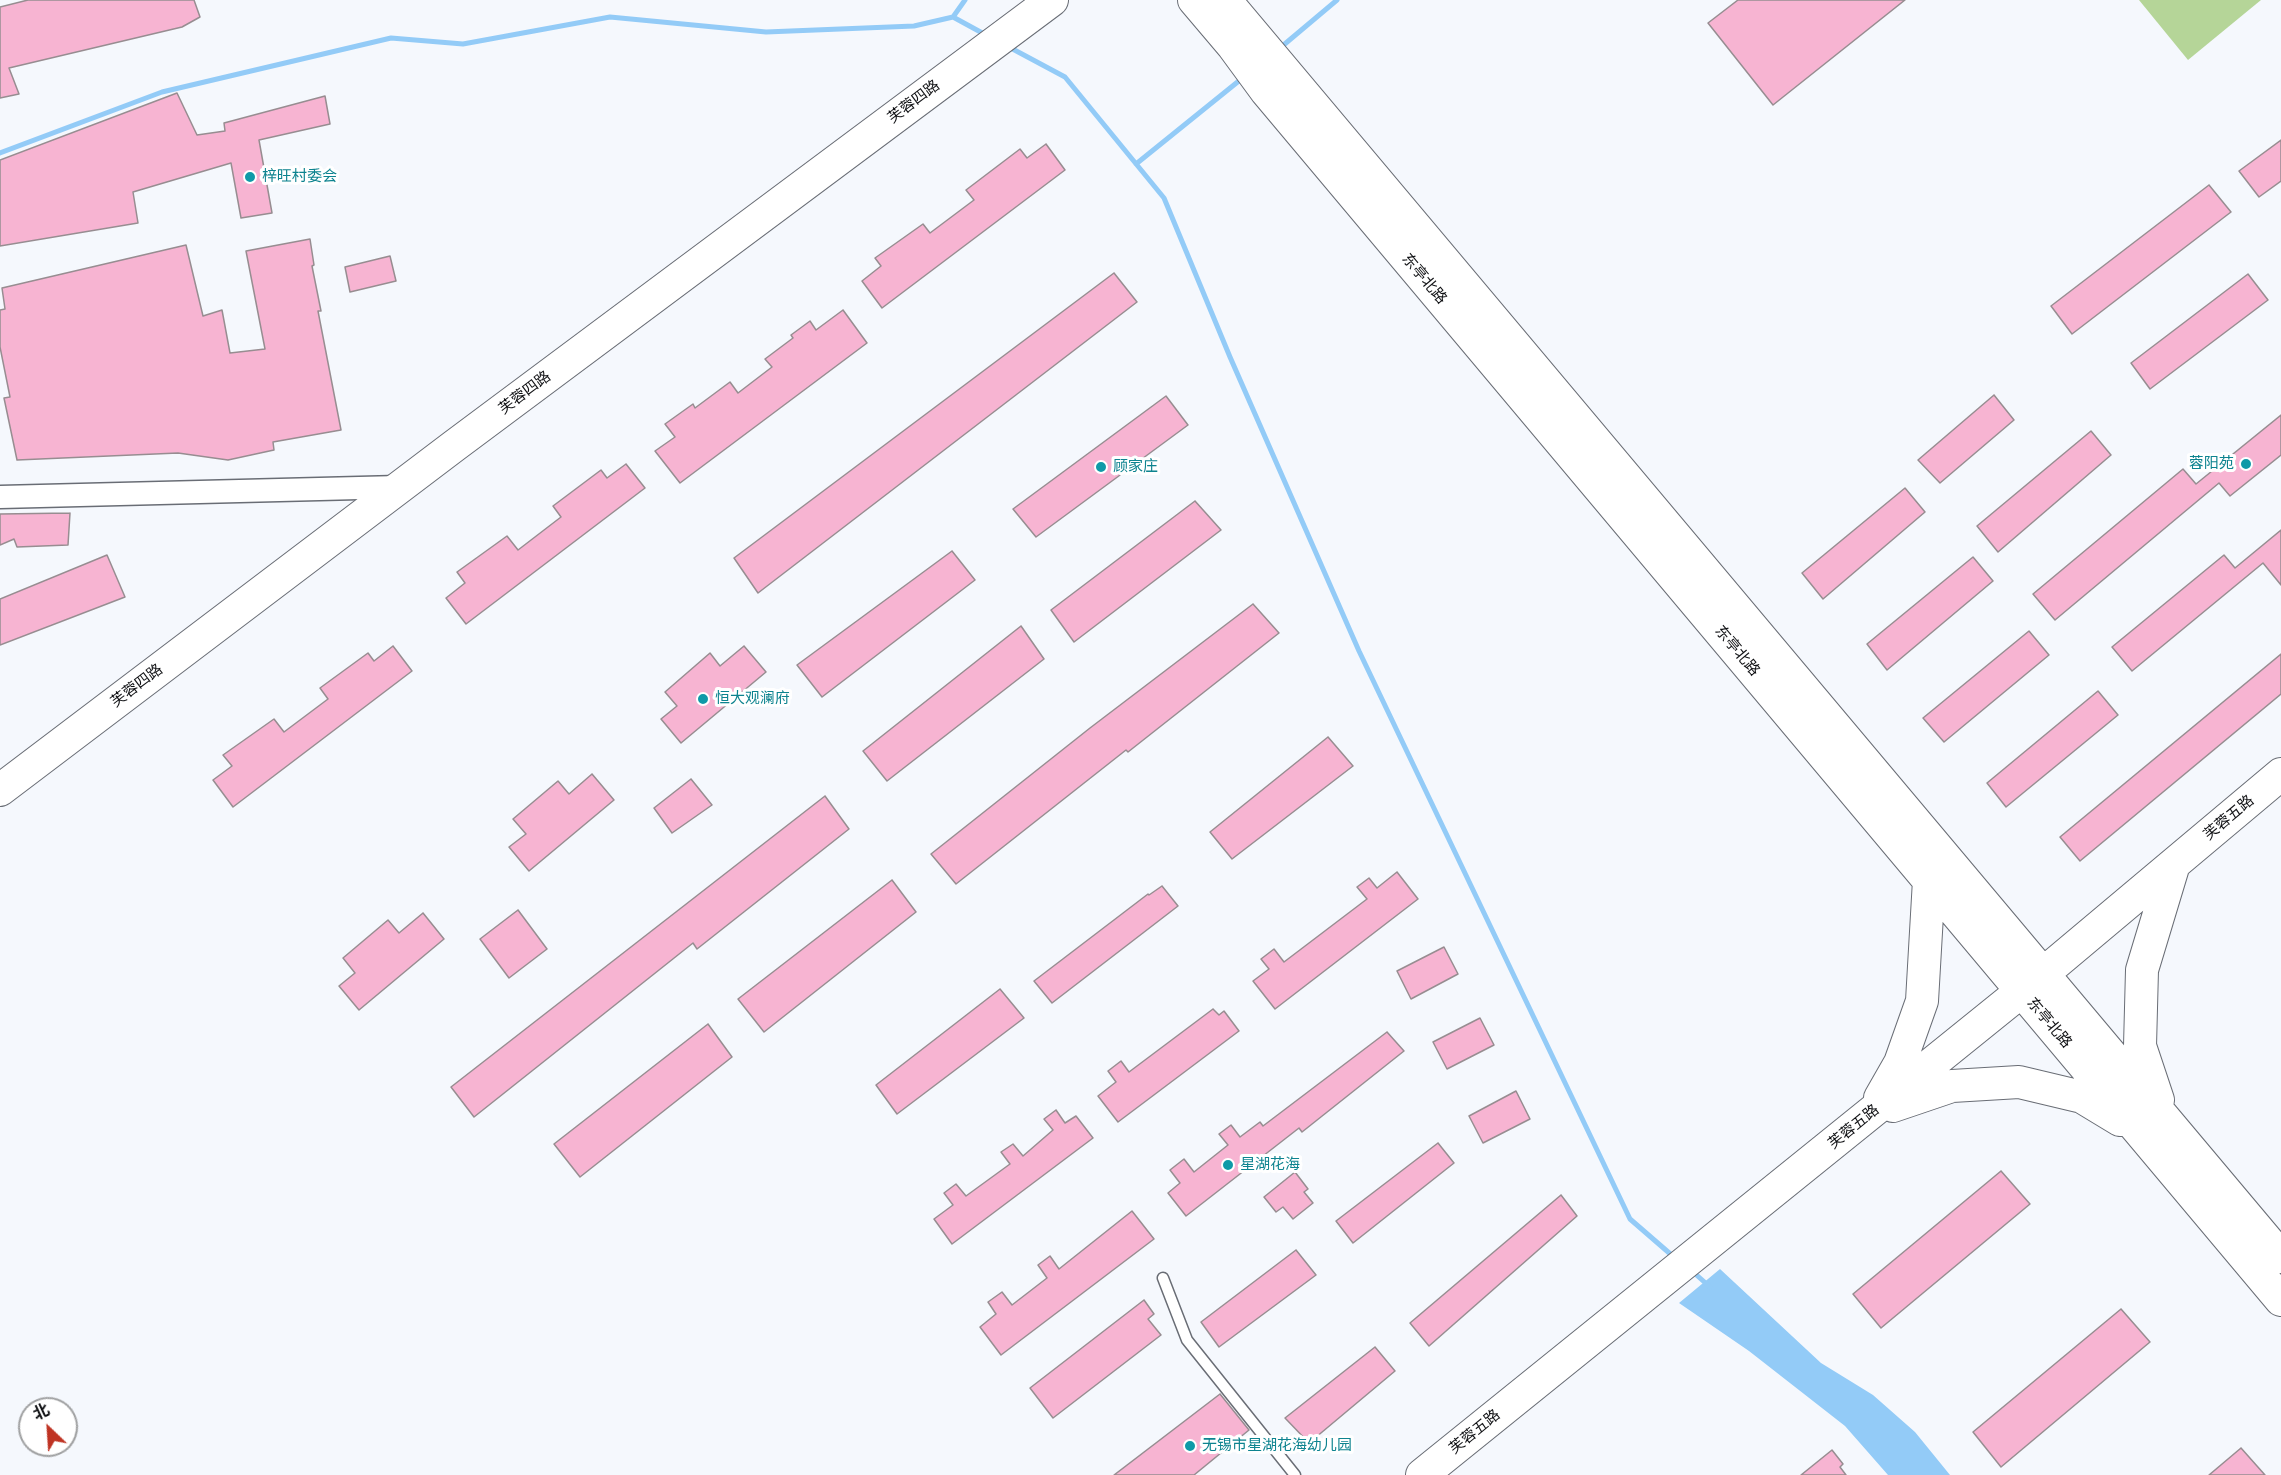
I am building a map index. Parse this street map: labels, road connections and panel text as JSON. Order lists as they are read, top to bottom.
{
  "streets": {
    "main road": ["芙蓉四路", "东亭北路", "芙蓉五路"]
  },
  "crossings": [
    ["东亭北路", "芙蓉五路"]
  ],
  "places": [
    "梓旺村委会",
    "蓉阳苑",
    "顾家庄",
    "恒大观澜府",
    "星湖花海",
    "无锡市星湖花海幼儿园"
  ],
  "north": "top left"
}
